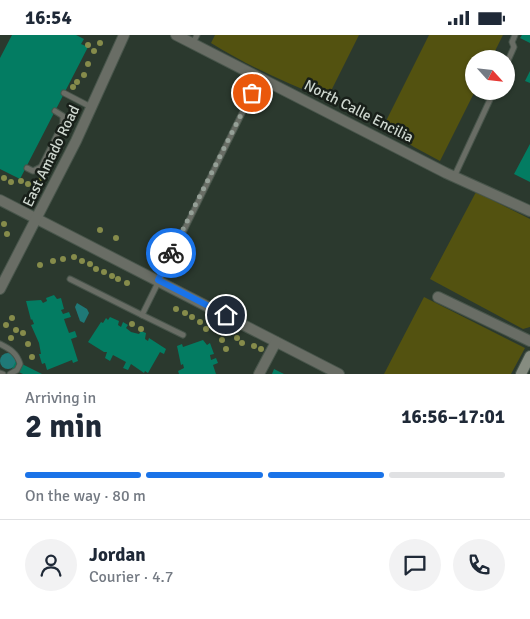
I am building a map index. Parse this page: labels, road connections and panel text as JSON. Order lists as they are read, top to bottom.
{
  "streets": {
    "street": ["North Calle Encilia", "East Amado Road"]
  },
  "north": "bottom right",
  "page": {
    "status": "16:54",
    "heading": ["2 min", "Arriving in", "16:56–17:01"],
    "panel": ["Jordan", "Courier · 4.7"],
    "bar": "On the way · 80 m"
  }
}
